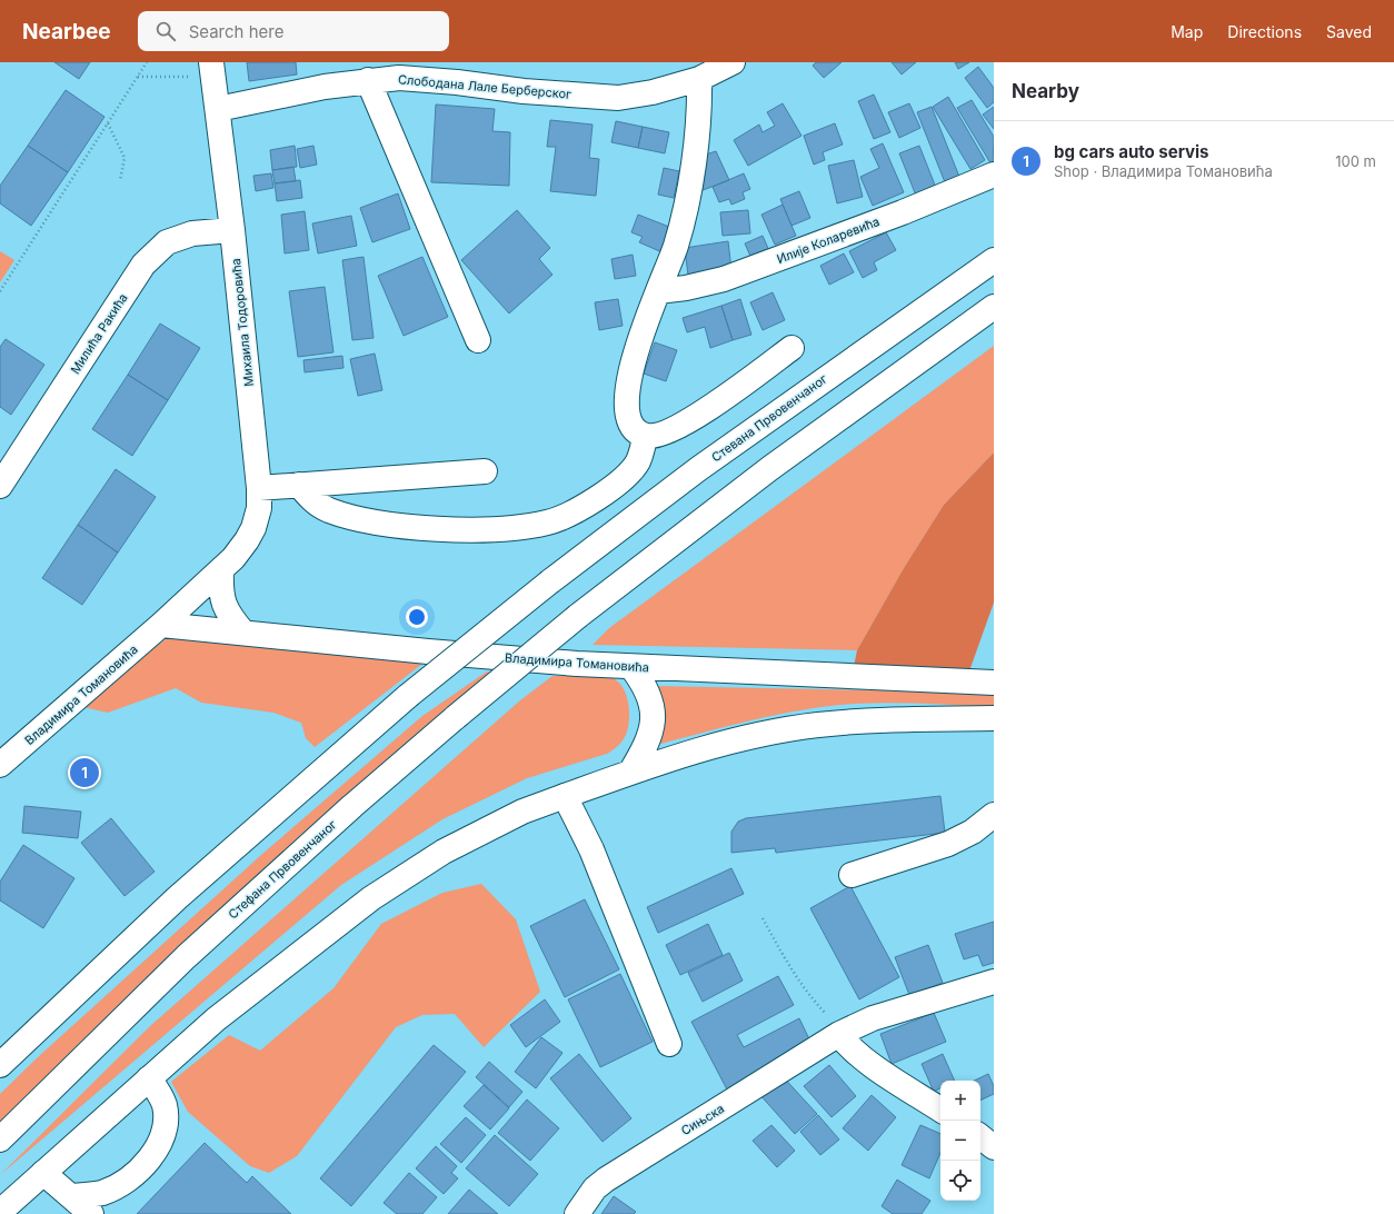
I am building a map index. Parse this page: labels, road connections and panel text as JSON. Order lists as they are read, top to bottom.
{
  "streets": {
    "main road": [
      "Слободана Лале Берберског",
      "Илије Коларевића",
      "Михаила Тодоровића",
      "Милића Ракића",
      "Стевана Првовенчаног",
      "Владимира Томановића",
      "Стефана Првовенчаног",
      "Сињска"
    ]
  },
  "crossings": [
    ["Слободана Лале Берберског", "Михаила Тодоровића"],
    ["Михаила Тодоровића", "Милића Ракића"],
    ["Михаила Тодоровића", "Владимира Томановића"]
  ],
  "page": {
    "header": "Nearbee",
    "search": "Search here",
    "nav": ["Map", "Directions", "Saved"],
    "heading": "Nearby",
    "list": [
      {
        "mark": "1",
        "name": "bg cars auto servis",
        "note": "Shop · Владимира Томановића",
        "value": "100 m"
      }
    ],
    "pins": "1",
    "map_buttons": ["+", "−"]
  }
}
